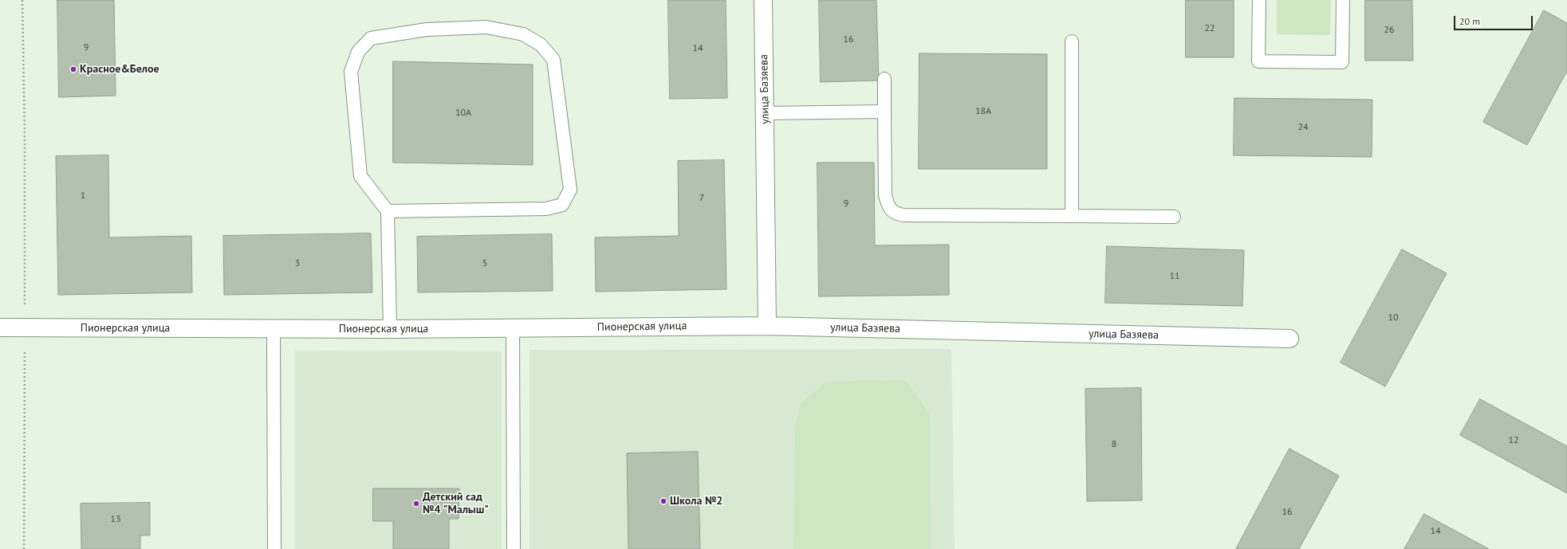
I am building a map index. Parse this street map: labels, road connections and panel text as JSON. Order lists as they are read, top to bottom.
{
  "streets": {
    "street": ["улица Базяева", "Пионерская улица"]
  },
  "crossings": [
    ["улица Базяева", "Пионерская улица"]
  ],
  "places": ["Красное&Белое", "Школа №2", "Детский сад №4 \"Малыш\""],
  "house_numbers": [
    "22",
    "26",
    "16",
    "9",
    "14",
    "18А",
    "10А",
    "24",
    "1",
    "7",
    "9",
    "3",
    "5",
    "11",
    "10",
    "12",
    "8",
    "16",
    "13",
    "14"
  ],
  "scale_bar": "20 m"
}
